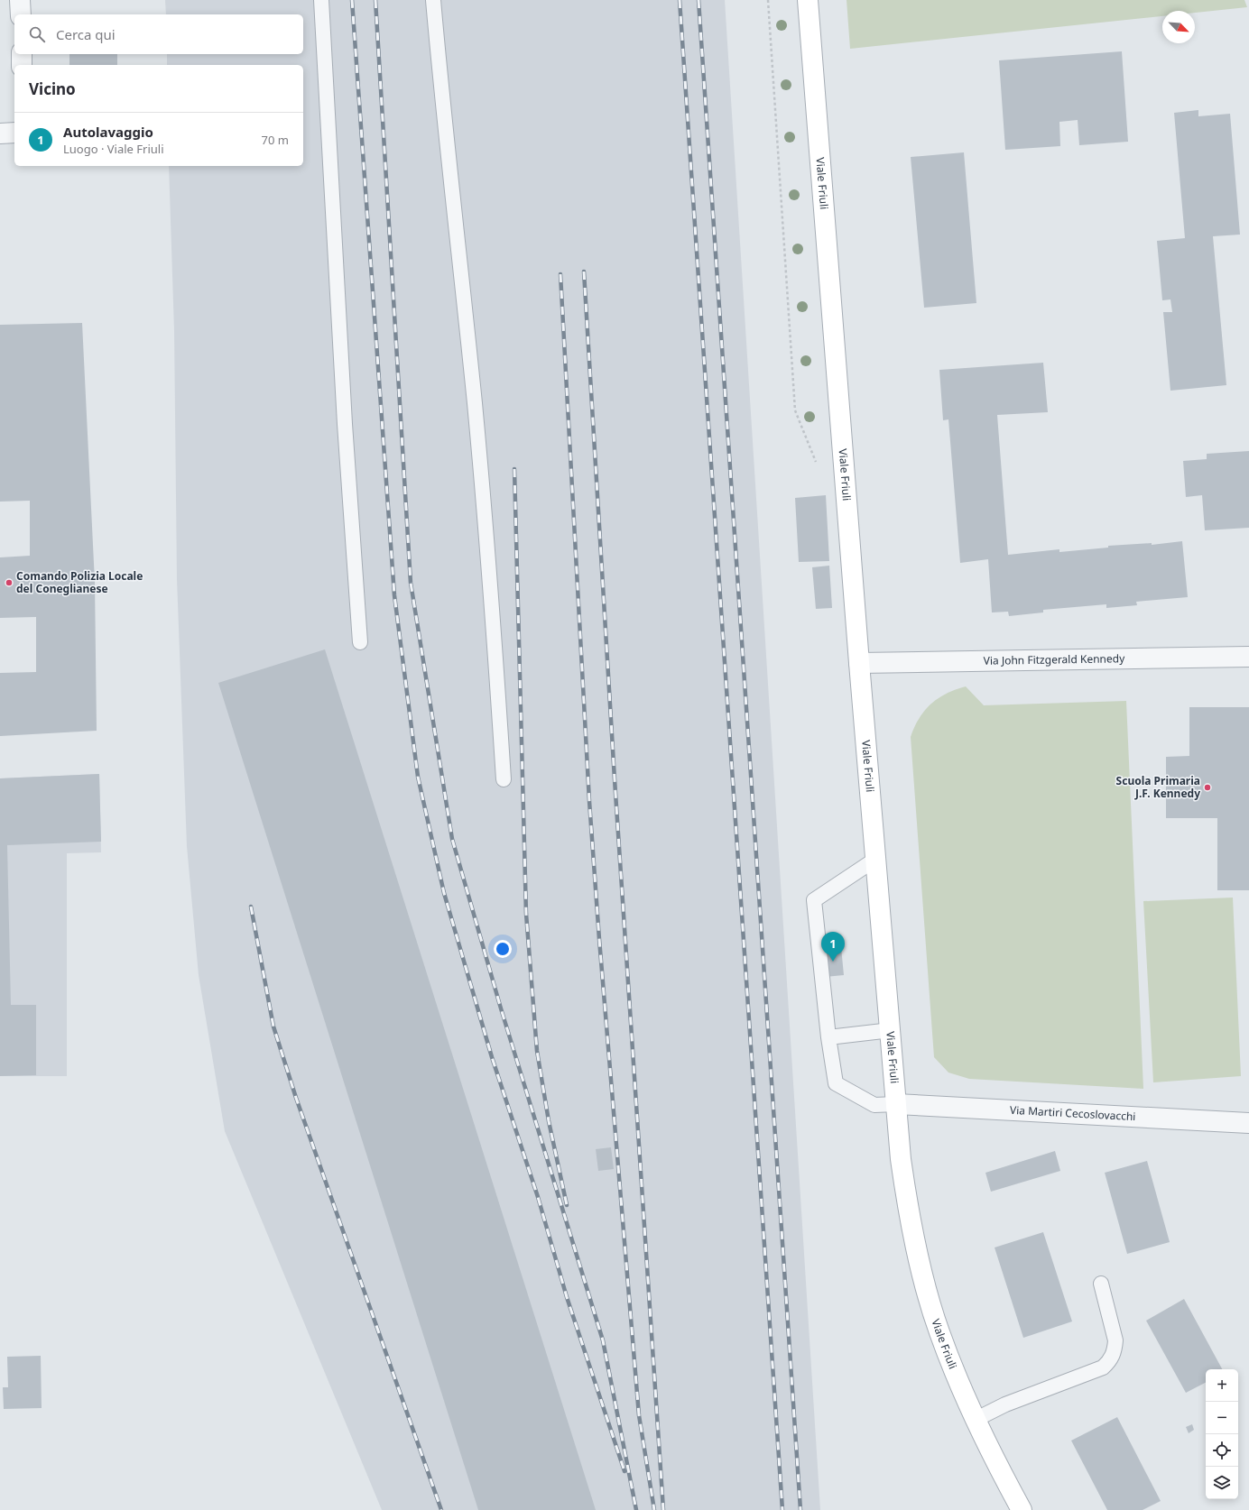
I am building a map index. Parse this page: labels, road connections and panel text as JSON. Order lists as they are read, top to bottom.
{
  "streets": {
    "street": ["Viale Friuli", "Via John Fitzgerald Kennedy", "Via Martiri Cecoslovacchi"]
  },
  "crossings": [
    ["Viale Friuli", "Via John Fitzgerald Kennedy"],
    ["Viale Friuli", "Via Martiri Cecoslovacchi"]
  ],
  "places": ["Comando Polizia Locale del Coneglianese", "Scuola Primaria J.F. Kennedy"],
  "north": "bottom right",
  "page": {
    "search": "Cerca qui",
    "heading": "Vicino",
    "list": [
      {
        "mark": "1",
        "name": "Autolavaggio",
        "note": "Luogo · Viale Friuli",
        "value": "70 m"
      }
    ],
    "pins": "1",
    "map_buttons": ["+", "−"]
  }
}
